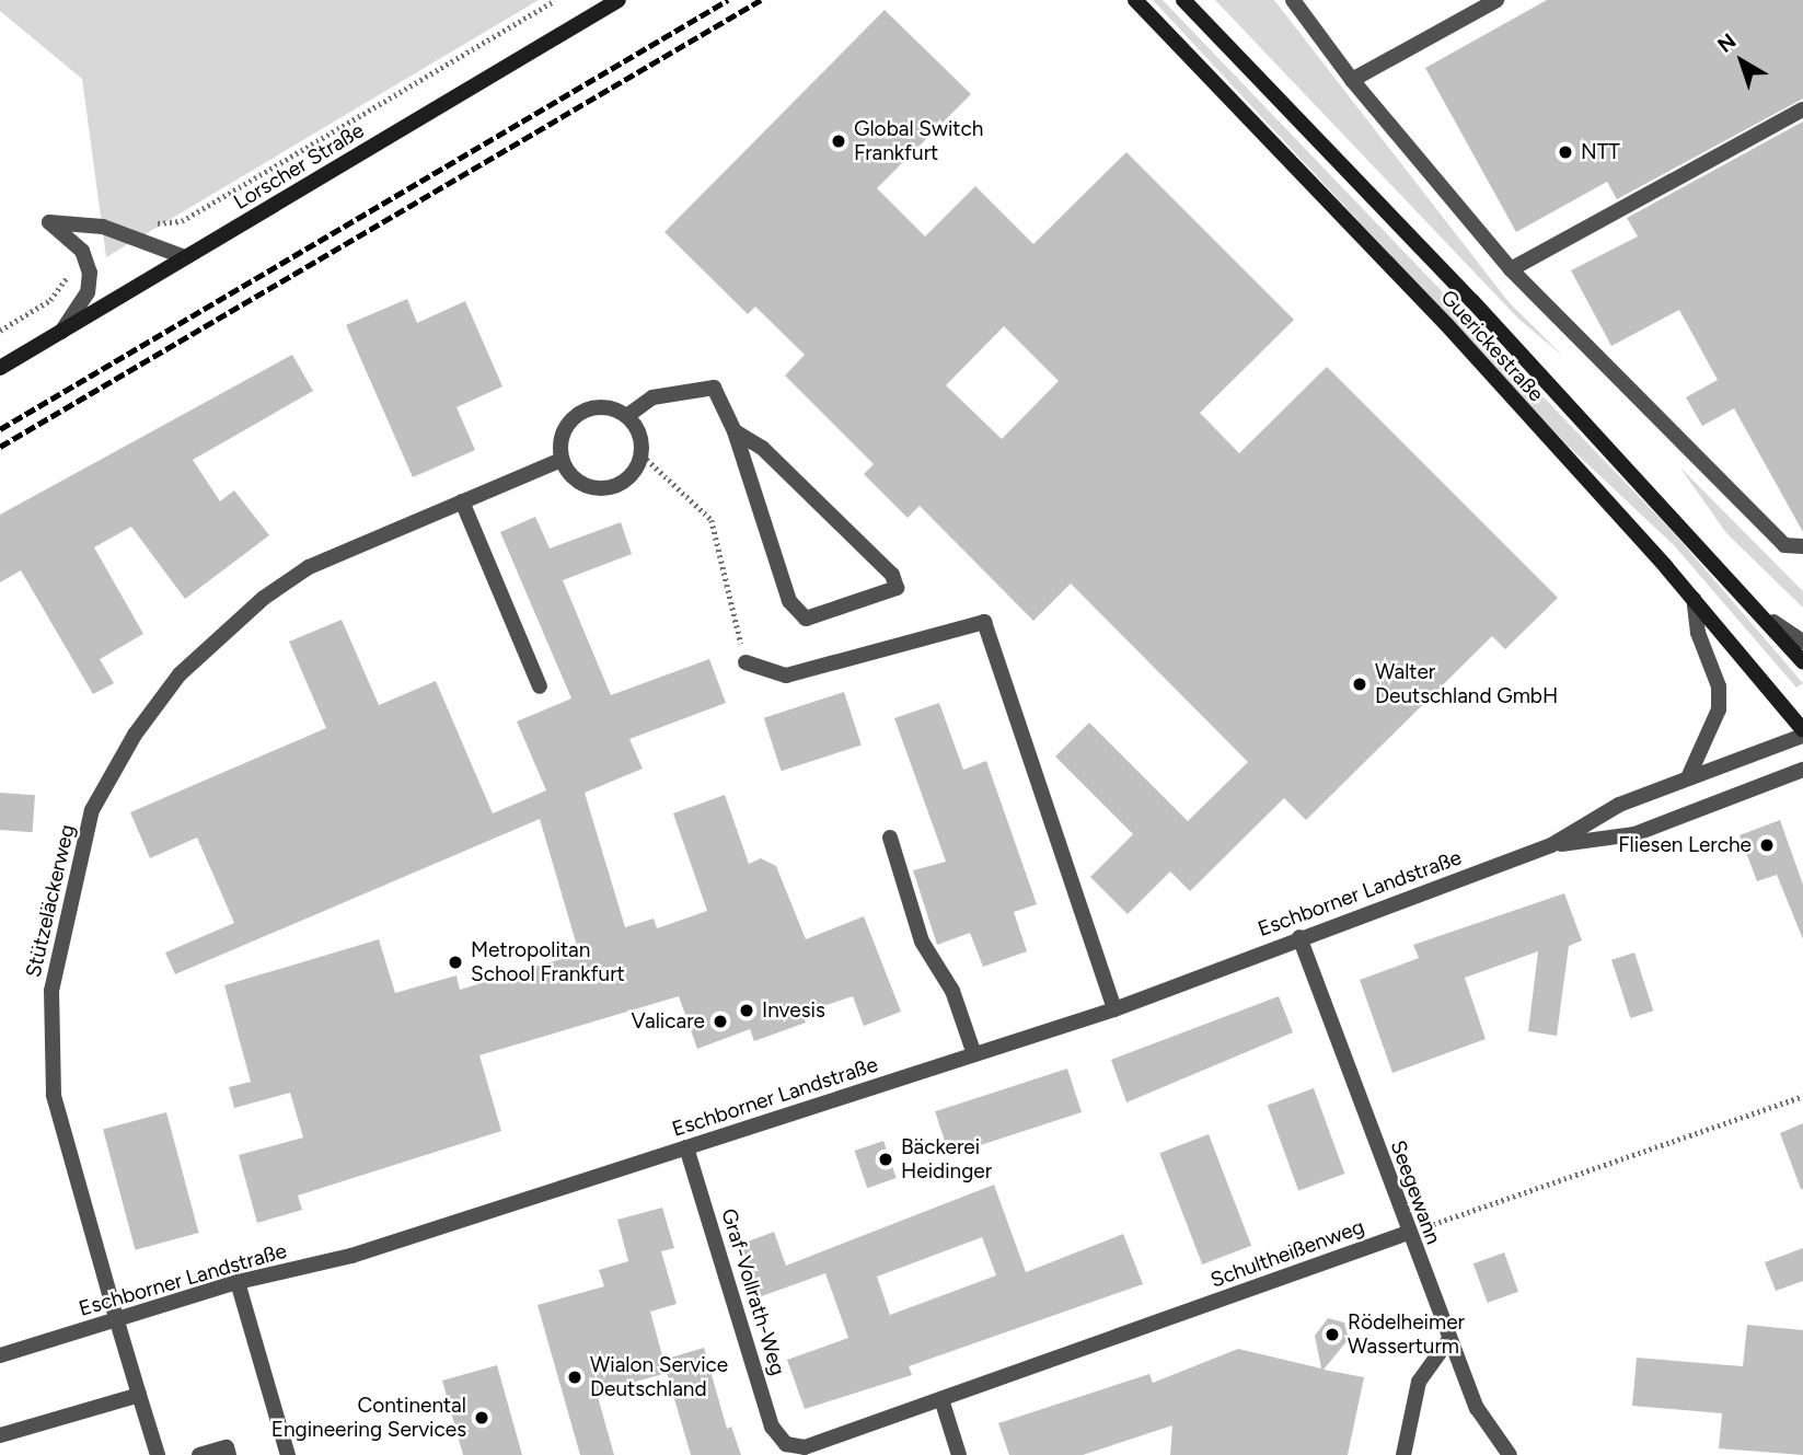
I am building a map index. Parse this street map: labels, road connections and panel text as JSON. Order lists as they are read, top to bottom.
{
  "streets": {
    "main road": ["Lorscher Straße", "Guerickestraße"],
    "street": [
      "Eschborner Landstraße",
      "Stützeläckerweg",
      "Seegewann",
      "Schultheißenweg",
      "Graf-Vollrath-Weg"
    ]
  },
  "crossings": [
    ["Guerickestraße", "Eschborner Landstraße"],
    ["Eschborner Landstraße", "Stützeläckerweg"],
    ["Eschborner Landstraße", "Seegewann"],
    ["Eschborner Landstraße", "Graf-Vollrath-Weg"],
    ["Seegewann", "Schultheißenweg"],
    ["Schultheißenweg", "Graf-Vollrath-Weg"]
  ],
  "places": [
    "Global Switch Frankfurt",
    "NTT",
    "Walter Deutschland GmbH",
    "Fliesen Lerche",
    "Metropolitan School Frankfurt",
    "Invesis",
    "Valicare",
    "Bäckerei Heidinger",
    "Rödelheimer Wasserturm",
    "Wialon Service Deutschland",
    "Continental Engineering Services"
  ],
  "north": "top left"
}
